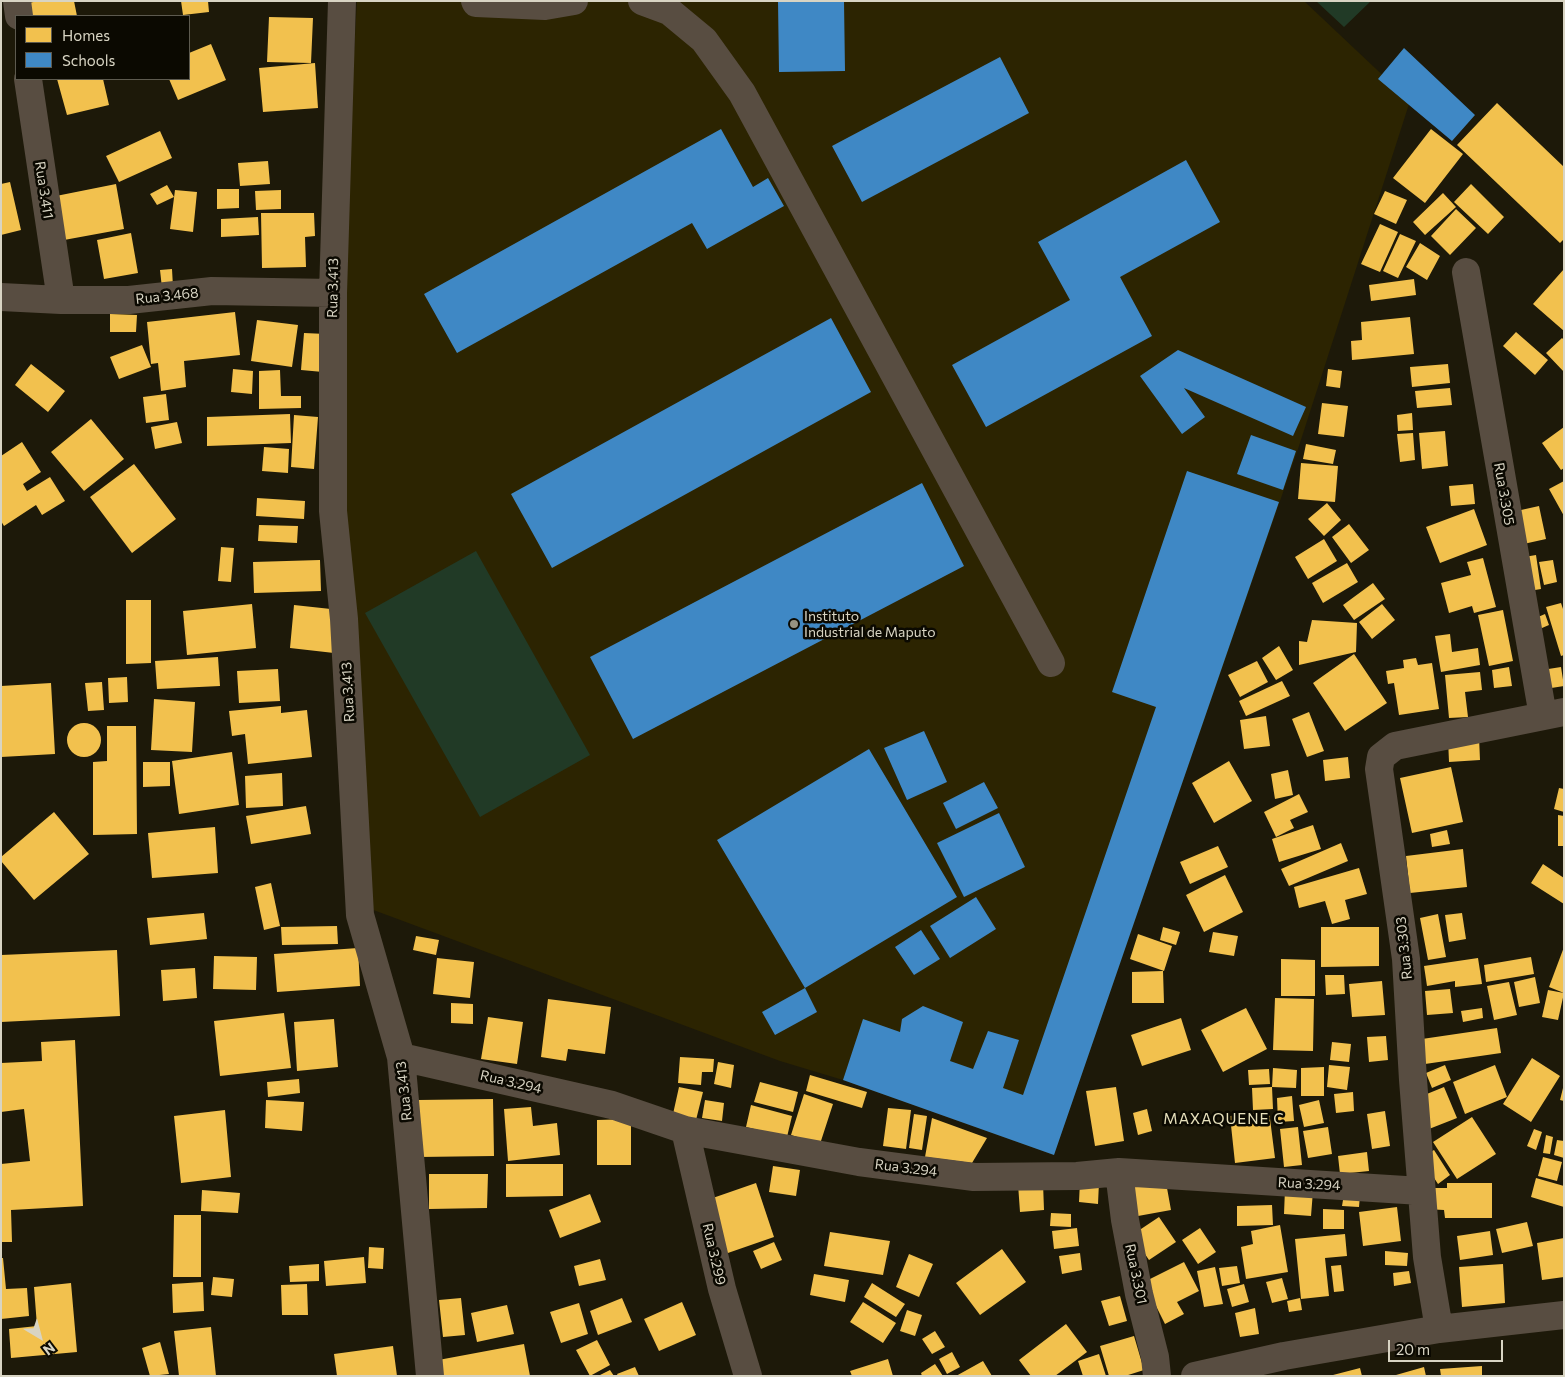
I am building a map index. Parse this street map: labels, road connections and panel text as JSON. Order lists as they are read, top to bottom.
{
  "streets": {
    "street": [
      "Rua 3.411",
      "Rua 3.413",
      "Rua 3.468",
      "Rua 3.305",
      "Rua 3.303",
      "Rua 3.294",
      "Rua 3.299",
      "Rua 3.301"
    ]
  },
  "crossings": [
    ["Rua 3.411", "Rua 3.468"],
    ["Rua 3.413", "Rua 3.468"],
    ["Rua 3.413", "Rua 3.294"],
    ["Rua 3.305", "Rua 3.303"],
    ["Rua 3.303", "Rua 3.294"],
    ["Rua 3.294", "Rua 3.299"],
    ["Rua 3.294", "Rua 3.301"]
  ],
  "districts": ["MAXAQUENE C"],
  "places": ["Instituto Industrial de Maputo"],
  "legend": ["Homes", "Schools"],
  "scale_bar": "20 m",
  "north": "bottom right"
}
